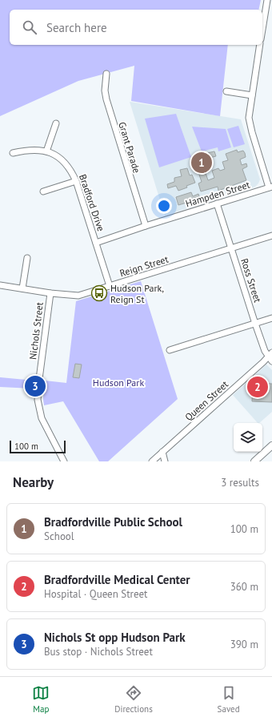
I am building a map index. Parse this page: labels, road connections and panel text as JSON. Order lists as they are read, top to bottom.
{
  "streets": {
    "street": [
      "Grant Parade",
      "Hampden Street",
      "Bradford Drive",
      "Reign Street",
      "Ross Street",
      "Nichols Street",
      "Queen Street"
    ]
  },
  "crossings": [
    ["Grant Parade", "Hampden Street"],
    ["Hampden Street", "Bradford Drive"],
    ["Hampden Street", "Ross Street"],
    ["Bradford Drive", "Reign Street"],
    ["Reign Street", "Ross Street"],
    ["Reign Street", "Nichols Street"],
    ["Ross Street", "Queen Street"]
  ],
  "parks": ["Hudson Park"],
  "places": {
    "bus stop": ["Hudson Park, Reign St"]
  },
  "scale_bar": "100 m",
  "page": {
    "search": "Search here",
    "pins": ["1", "3", "2"],
    "scale": "100 m",
    "heading": ["Nearby", "3 results"],
    "list": [
      {
        "mark": "1",
        "name": "Bradfordville Public School",
        "note": "School",
        "value": "100 m"
      },
      {
        "mark": "2",
        "name": "Bradfordville Medical Center",
        "note": "Hospital · Queen Street",
        "value": "360 m"
      },
      {
        "mark": "3",
        "name": "Nichols St opp Hudson Park",
        "note": "Bus stop · Nichols Street",
        "value": "390 m"
      }
    ],
    "nav": ["Map", "Directions", "Saved"]
  }
}
